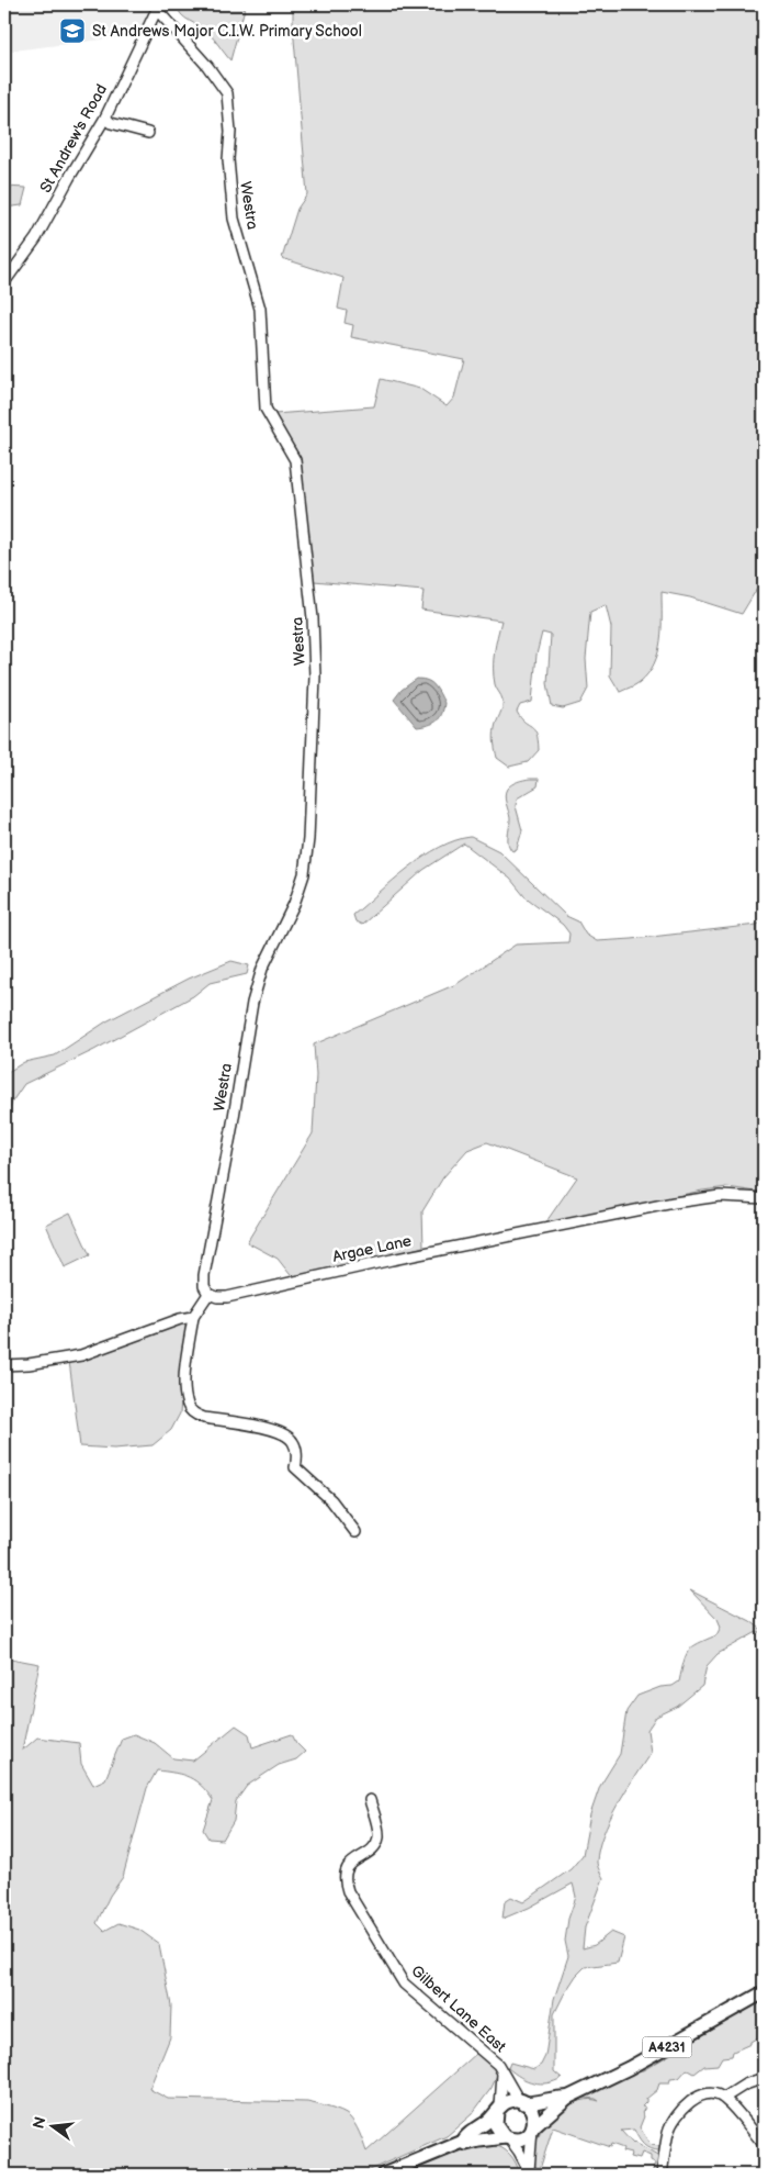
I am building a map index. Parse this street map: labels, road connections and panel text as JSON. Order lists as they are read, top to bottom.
{
  "streets": {
    "main road": ["A4231"],
    "street": [
      "St Andrew's Road",
      "Westra",
      "Argae Lane",
      "Gilbert Lane East"
    ]
  },
  "crossings": [
    ["St Andrew's Road", "Westra"],
    ["Westra", "Argae Lane"],
    ["Gilbert Lane East", "A4231"]
  ],
  "places": {
    "school or university": ["St Andrews Major C.I.W. Primary School"]
  },
  "north": "left"
}
